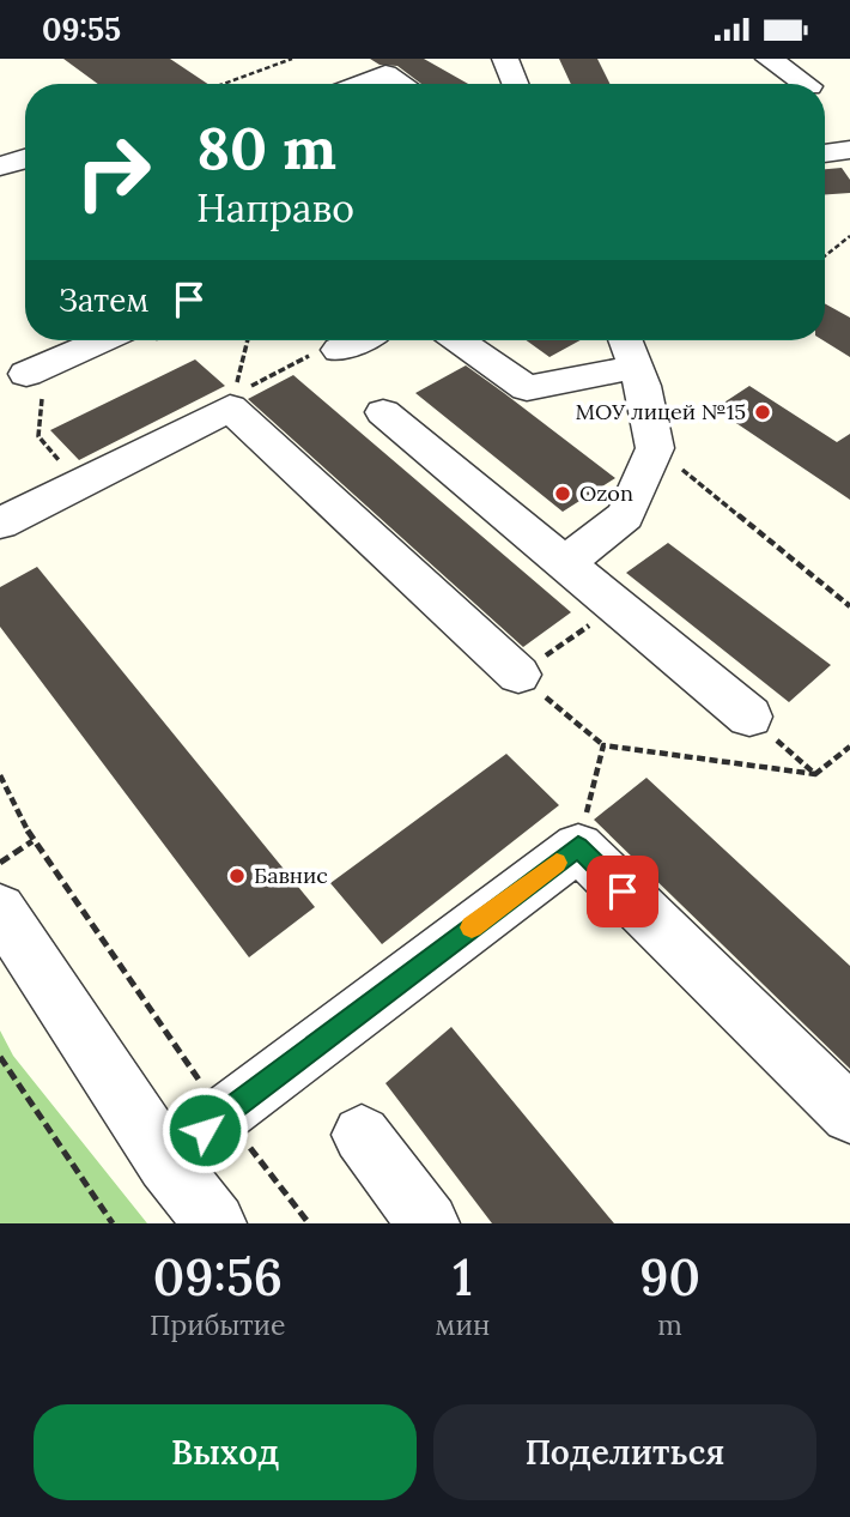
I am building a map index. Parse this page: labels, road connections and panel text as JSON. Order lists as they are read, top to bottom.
{
  "places": ["МОУ лицей №15", "Ozon", "Бавнис"],
  "page": {
    "status": "09:55",
    "turn": ["80 m", "Направо"],
    "then": "Затем",
    "eta": [
      "09:56",
      "Прибытие",
      "1",
      "мин",
      "90",
      "m"
    ],
    "buttons": ["Выход", "Поделиться"]
  }
}
